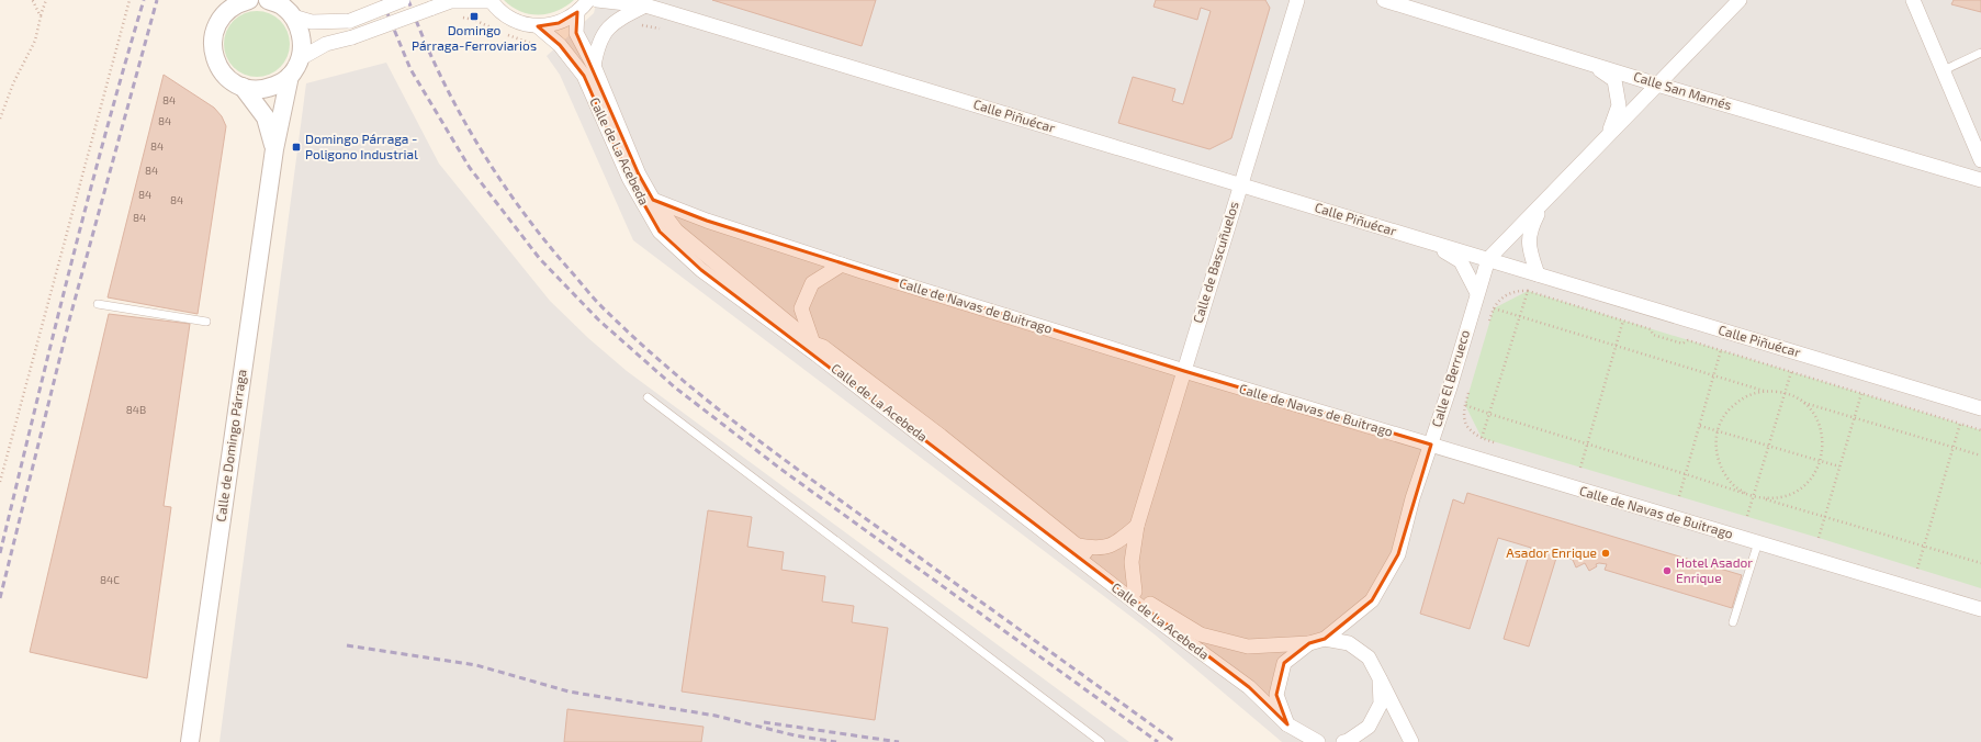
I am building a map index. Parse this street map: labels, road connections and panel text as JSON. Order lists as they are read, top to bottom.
{
  "streets": {
    "street": [
      "Calle San Mamés",
      "Calle Piñuécar",
      "Calle de La Acebeda",
      "Calle de Bascuñuelos",
      "Calle de Navas de Buitrago",
      "Calle El Berrueco",
      "Calle de Domingo Párraga"
    ]
  },
  "crossings": [
    ["Calle San Mamés", "Calle El Berrueco"],
    ["Calle Piñuécar", "Calle de Bascuñuelos"],
    ["Calle Piñuécar", "Calle El Berrueco"],
    ["Calle de La Acebeda", "Calle de Bascuñuelos"],
    ["Calle de La Acebeda", "Calle de Navas de Buitrago"],
    ["Calle de Bascuñuelos", "Calle de Navas de Buitrago"],
    ["Calle de Navas de Buitrago", "Calle El Berrueco"]
  ],
  "places": {
    "transit": ["Domingo Párraga-Ferroviarios", "Domingo Párraga - Poligono Industrial"],
    "other": ["Asador Enrique", "Hotel Asador Enrique"]
  },
  "house_numbers": [
    "84",
    "84",
    "84",
    "84",
    "84",
    "84",
    "84",
    "84B",
    "84C"
  ]
}
